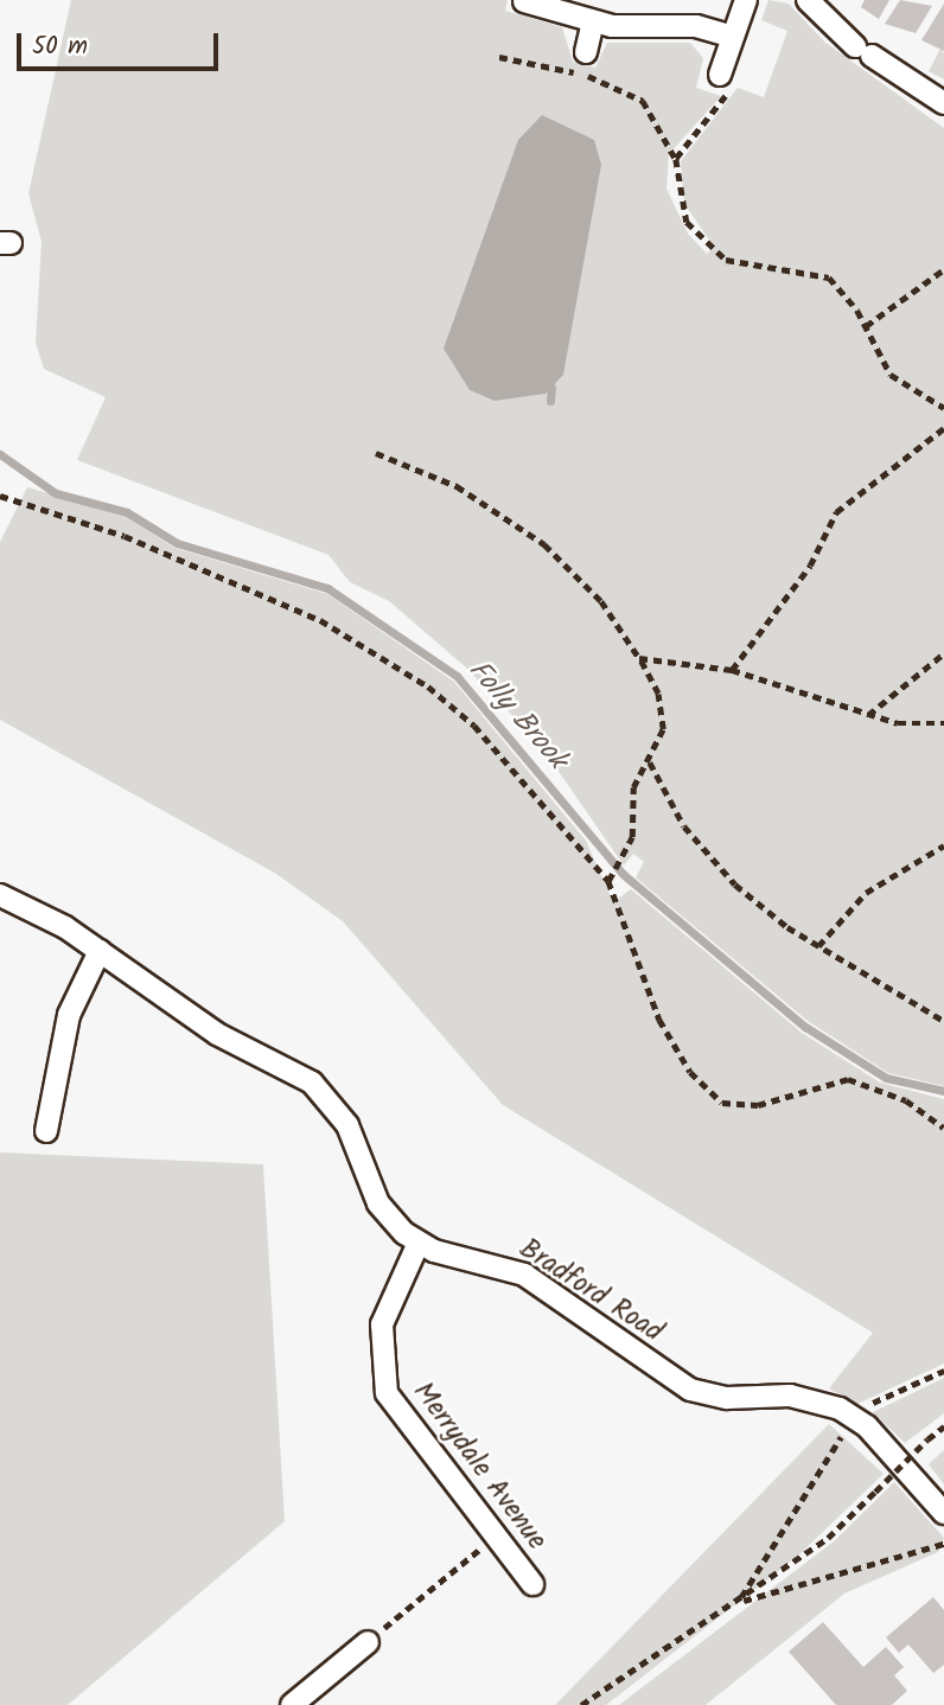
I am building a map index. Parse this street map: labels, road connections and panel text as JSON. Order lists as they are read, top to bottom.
{
  "streets": {
    "street": ["Bradford Road", "Merrydale Avenue"]
  },
  "crossings": [
    ["Bradford Road", "Merrydale Avenue"]
  ],
  "water": ["Folly Brook"],
  "scale_bar": "50 m"
}
